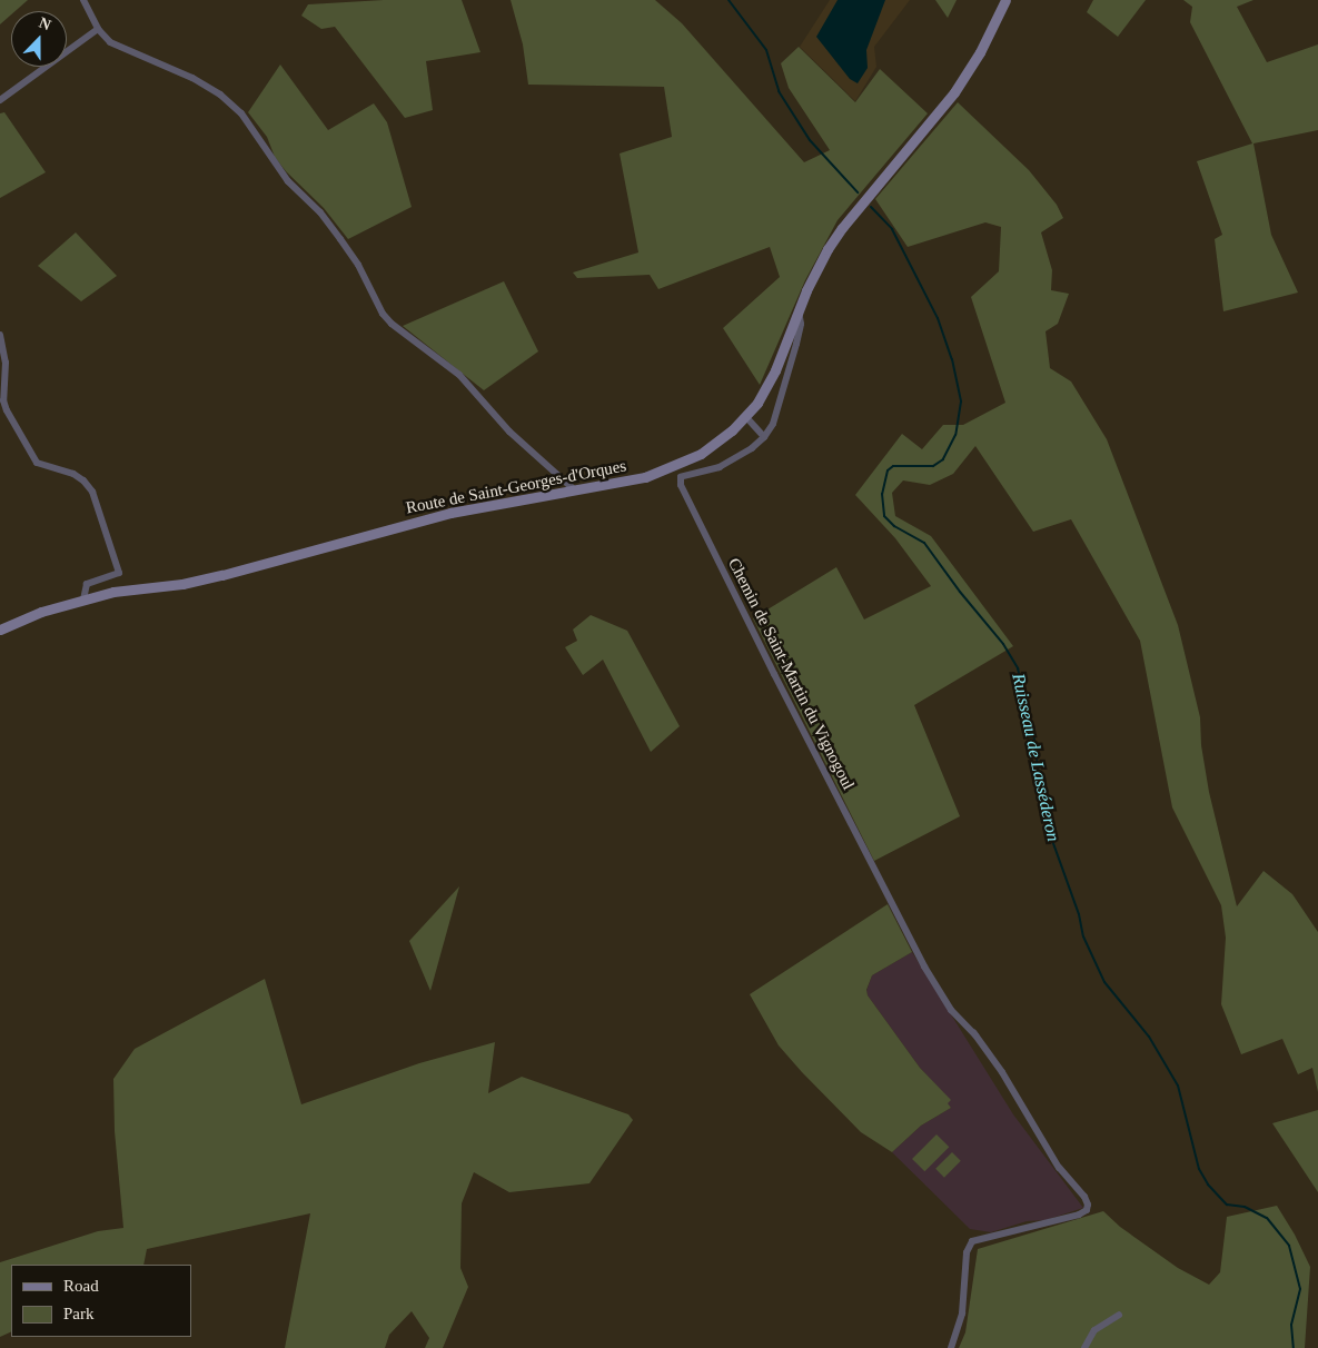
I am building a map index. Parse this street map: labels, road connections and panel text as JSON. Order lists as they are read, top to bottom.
{
  "streets": {
    "street": ["Route de Saint-Georges-d'Orques", "Chemin de Saint-Martin du Vignogoul"]
  },
  "crossings": [
    ["Route de Saint-Georges-d'Orques", "Chemin de Saint-Martin du Vignogoul"]
  ],
  "water": ["Ruisseau de Lasséderon"],
  "legend": ["Road", "Park"],
  "north": "top"
}
